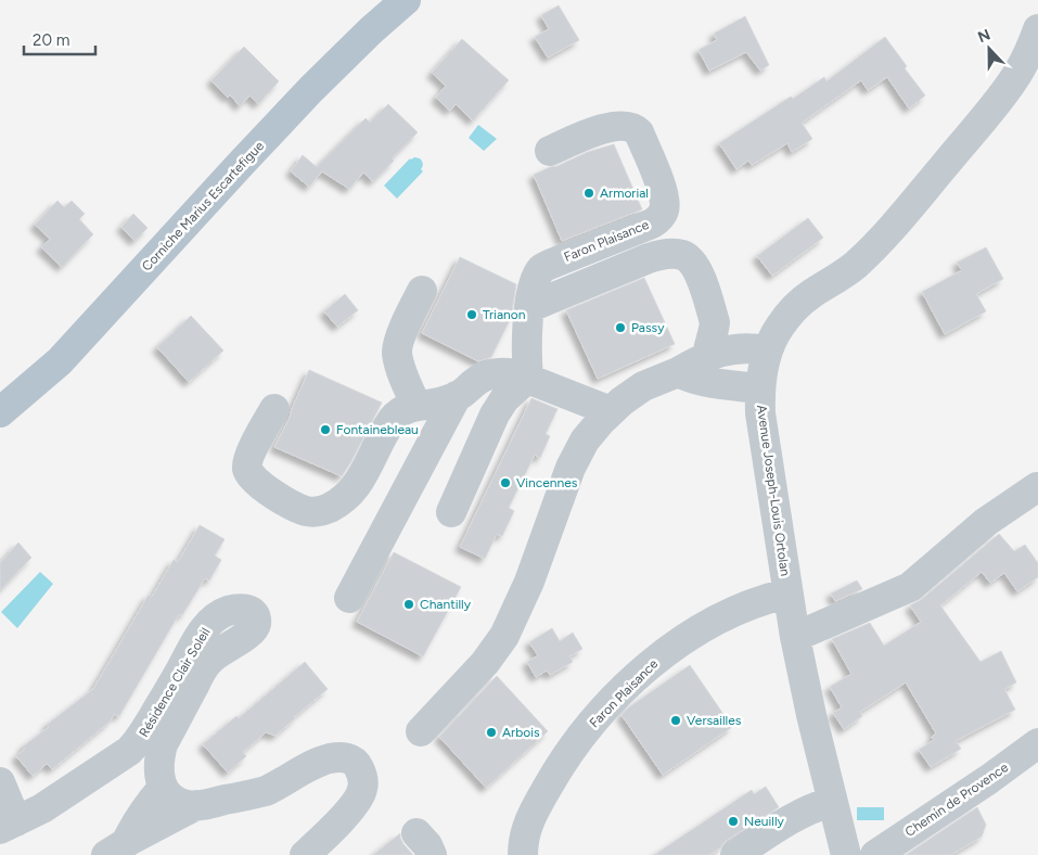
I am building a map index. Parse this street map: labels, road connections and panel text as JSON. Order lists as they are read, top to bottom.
{
  "streets": {
    "main road": ["Corniche Marius Escartefigue"],
    "street": [
      "Faron Plaisance",
      "Avenue Joseph-Louis Ortolan",
      "Résidence Clair Soleil",
      "Chemin de Provence"
    ]
  },
  "crossings": [
    ["Faron Plaisance", "Avenue Joseph-Louis Ortolan"]
  ],
  "places": [
    "Armorial",
    "Trianon",
    "Passy",
    "Fontainebleau",
    "Vincennes",
    "Chantilly",
    "Versailles",
    "Arbois",
    "Neuilly"
  ],
  "scale_bar": "20 m",
  "north": "top"
}
